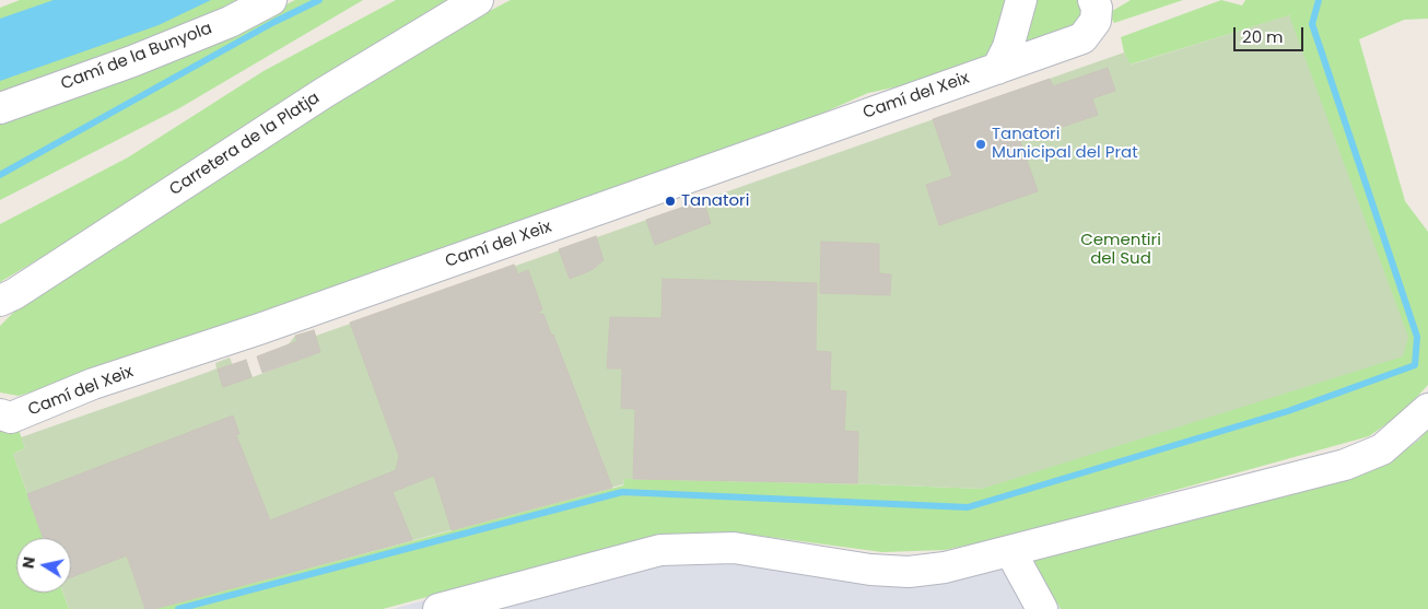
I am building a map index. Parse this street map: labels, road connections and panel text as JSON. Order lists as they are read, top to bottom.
{
  "streets": {
    "street": ["Camí de la Bunyola", "Camí del Xeix", "Carretera de la Platja"]
  },
  "parks": ["Cementiri del Sud"],
  "places": ["Tanatori Municipal del Prat", "Tanatori"],
  "scale_bar": "20 m",
  "north": "left"
}
